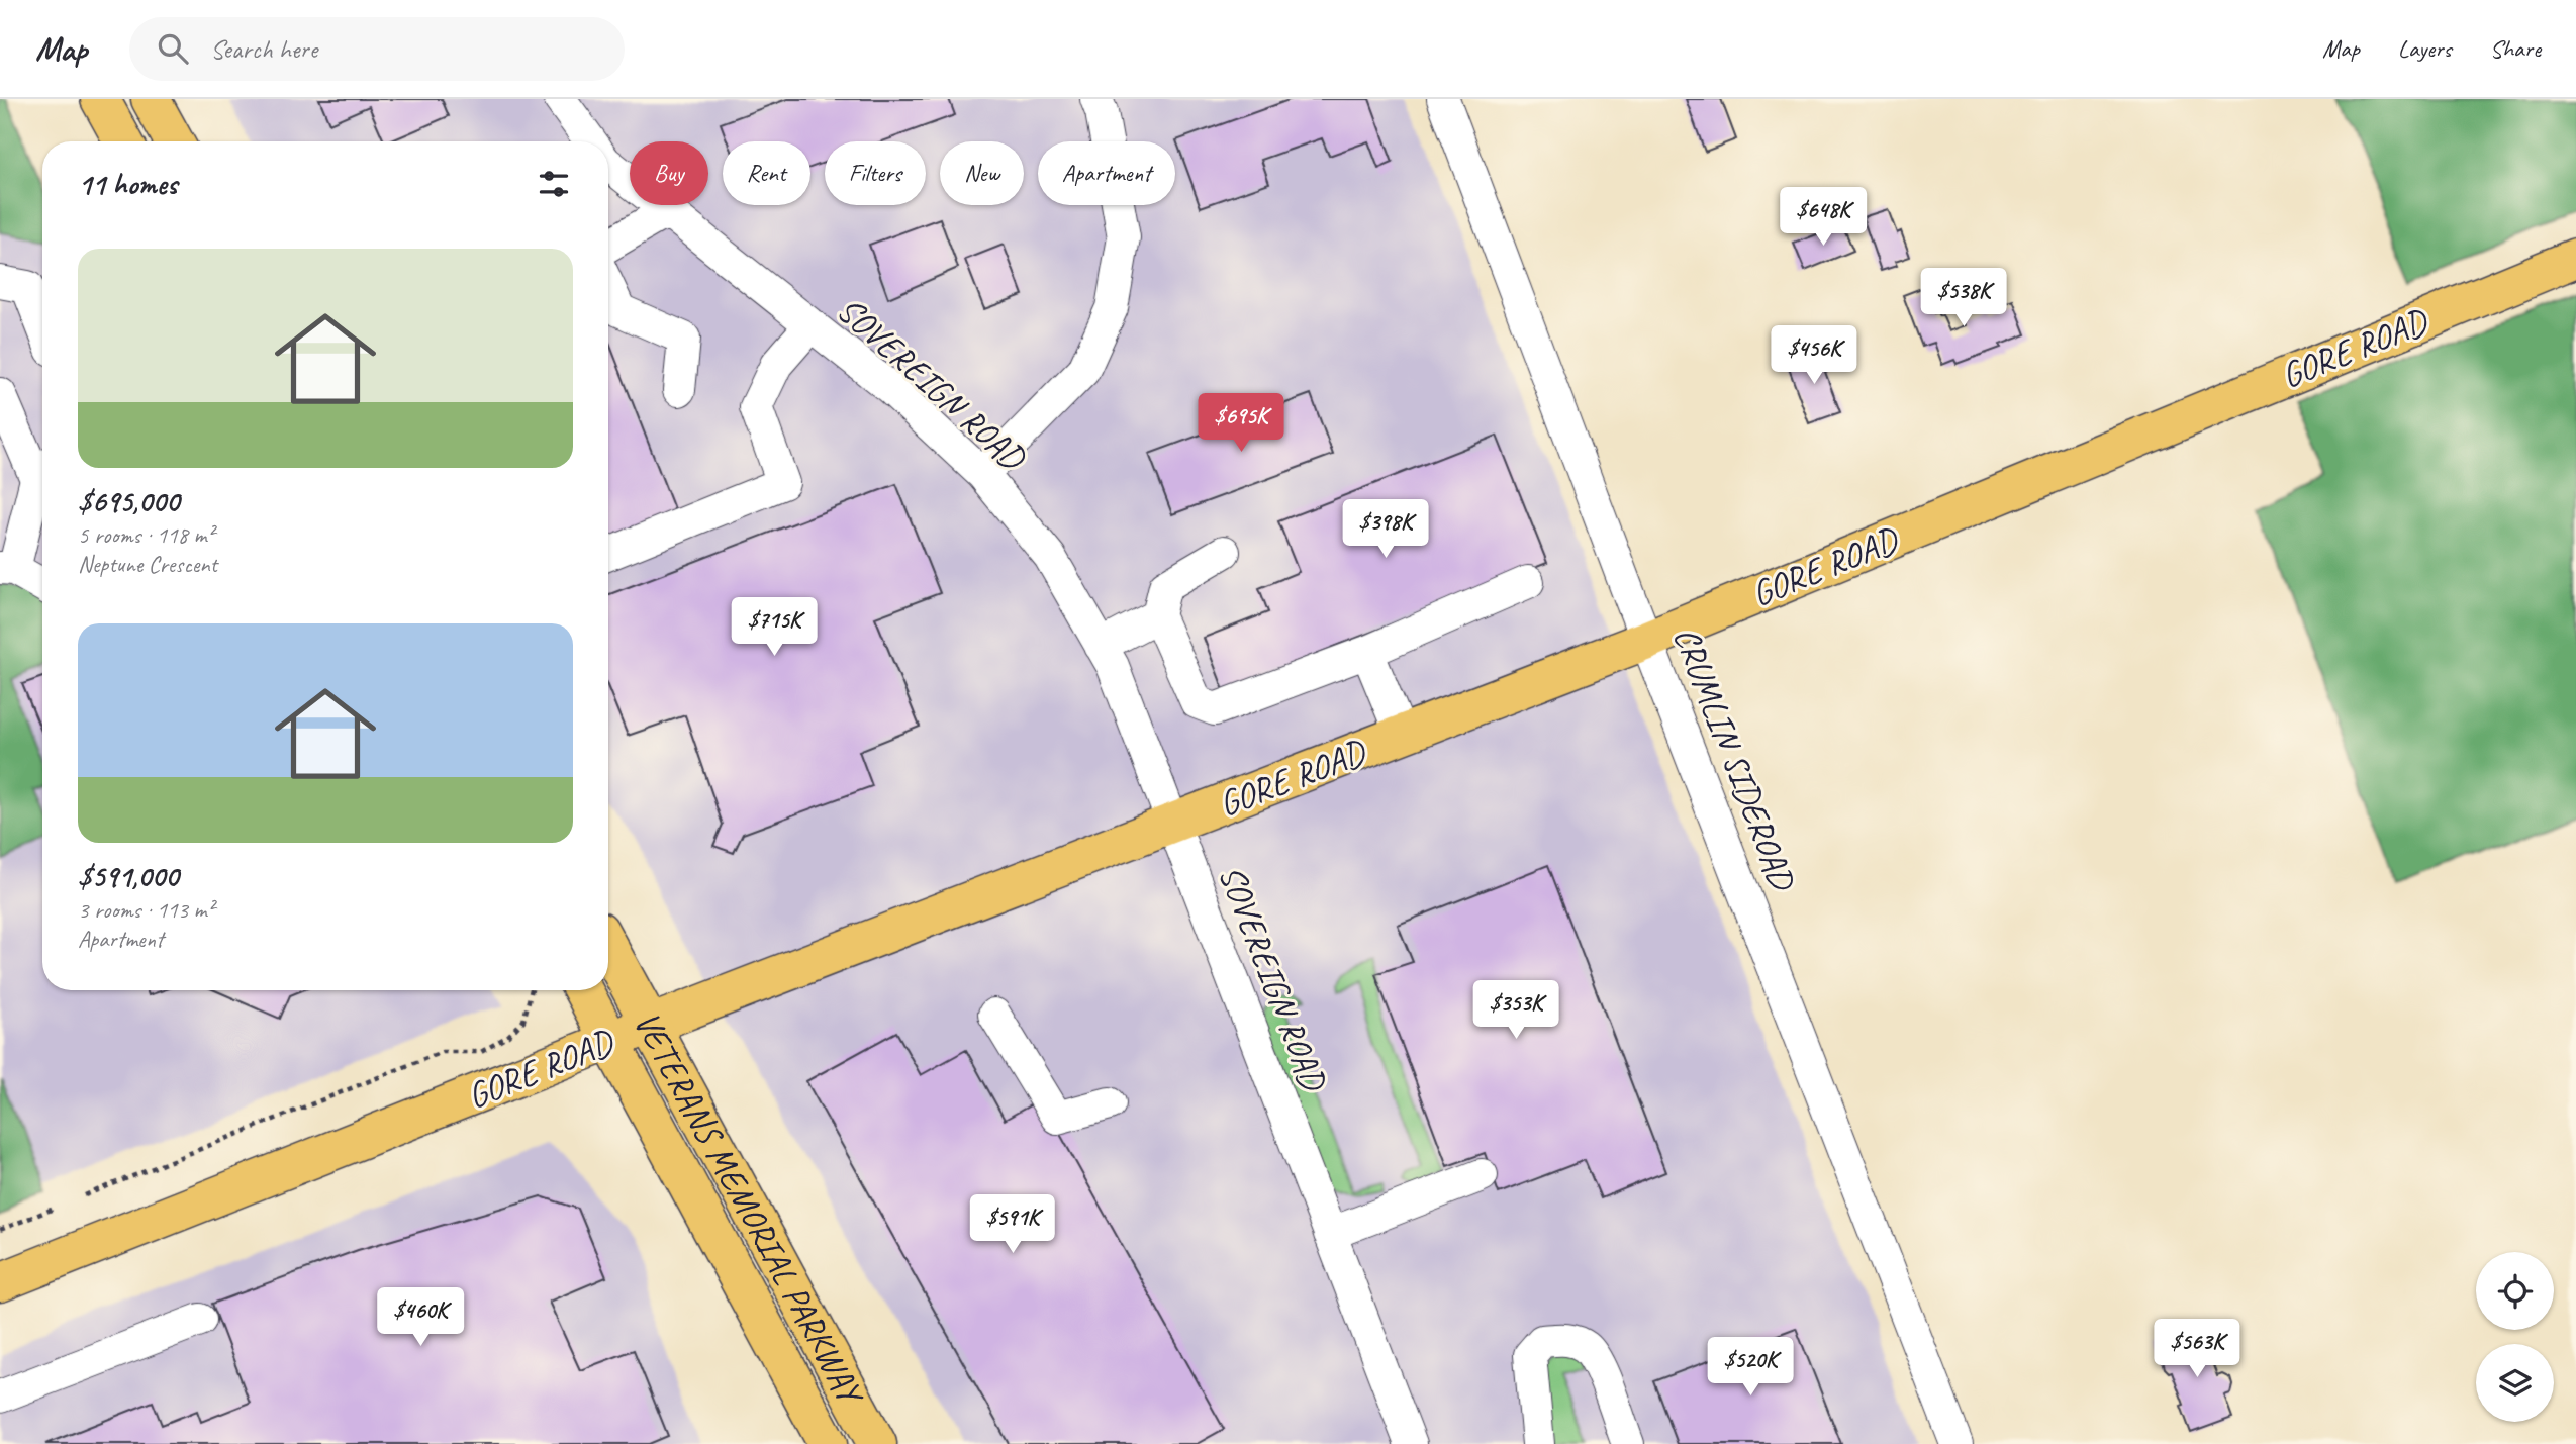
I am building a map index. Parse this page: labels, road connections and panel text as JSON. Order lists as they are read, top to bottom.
{
  "streets": {
    "main road": ["GORE ROAD", "VETERANS MEMORIAL PARKWAY"],
    "street": ["SOVEREIGN ROAD", "CRUMLIN SIDEROAD"]
  },
  "crossings": [
    ["GORE ROAD", "SOVEREIGN ROAD"],
    ["GORE ROAD", "CRUMLIN SIDEROAD"],
    ["GORE ROAD", "VETERANS MEMORIAL PARKWAY"]
  ],
  "page": {
    "header": "Map",
    "search": "Search here",
    "nav": ["Map", "Layers", "Share"],
    "chip": [
      "Buy",
      "Rent",
      "Filters",
      "New",
      "Apartment"
    ],
    "heading": "11 homes",
    "price": [
      "$648K",
      "$538K",
      "$456K",
      "$695K",
      "$398K",
      "$715K",
      "$353K",
      "$591K",
      "$460K",
      "$563K",
      "$520K"
    ],
    "list": [
      {
        "name": "$695,000",
        "note": "5 rooms · 118 m² · Neptune Crescent"
      },
      {
        "name": "$591,000",
        "note": "3 rooms · 113 m² · Apartment"
      }
    ]
  }
}
